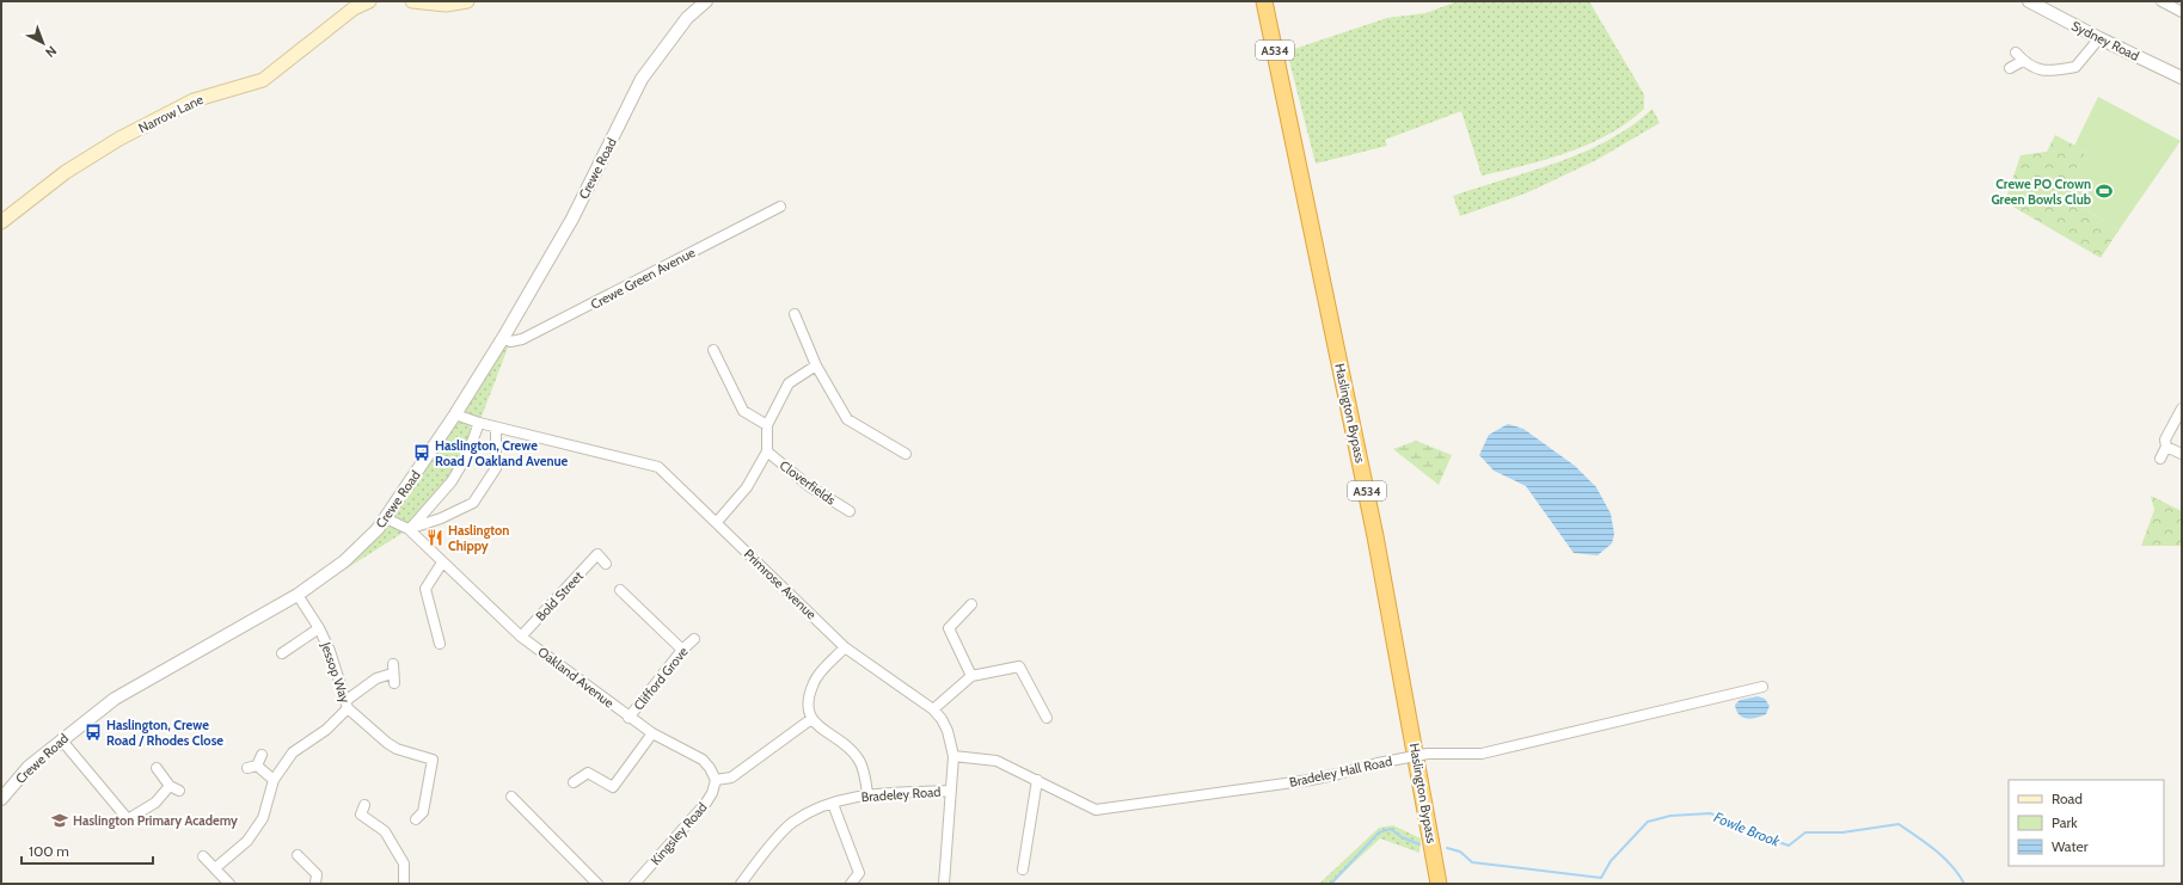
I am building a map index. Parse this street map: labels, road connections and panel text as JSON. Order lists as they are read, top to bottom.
{
  "streets": {
    "highway": ["A534", "Haslington Bypass"],
    "main road": ["Narrow Lane"],
    "street": [
      "Sydney Road",
      "Crewe Road",
      "Crewe Green Avenue",
      "Cloverfields",
      "Primrose Avenue",
      "Bold Street",
      "Jessop Way",
      "Oakland Avenue",
      "Clifford Grove",
      "Bradeley Hall Road",
      "Bradeley Road",
      "Kingsley Road"
    ]
  },
  "crossings": [
    ["Crewe Road", "Crewe Green Avenue"],
    ["Crewe Road", "Primrose Avenue"],
    ["Crewe Road", "Jessop Way"],
    ["Crewe Road", "Oakland Avenue"],
    ["Cloverfields", "Primrose Avenue"],
    ["Primrose Avenue", "Bradeley Hall Road"],
    ["Primrose Avenue", "Bradeley Road"],
    ["Bold Street", "Oakland Avenue"],
    ["Oakland Avenue", "Clifford Grove"],
    ["Oakland Avenue", "Kingsley Road"]
  ],
  "water": ["Fowle Brook"],
  "places": {
    "sports": ["Crewe PO Crown Green Bowls Club"],
    "bus stop": ["Haslington, Crewe Road / Oakland Avenue", "Haslington, Crewe Road / Rhodes Close"],
    "restaurant": ["Haslington Chippy"],
    "school or university": ["Haslington Primary Academy"]
  },
  "legend": ["Road", "Park", "Water"],
  "scale_bar": "100 m",
  "north": "bottom right"
}
